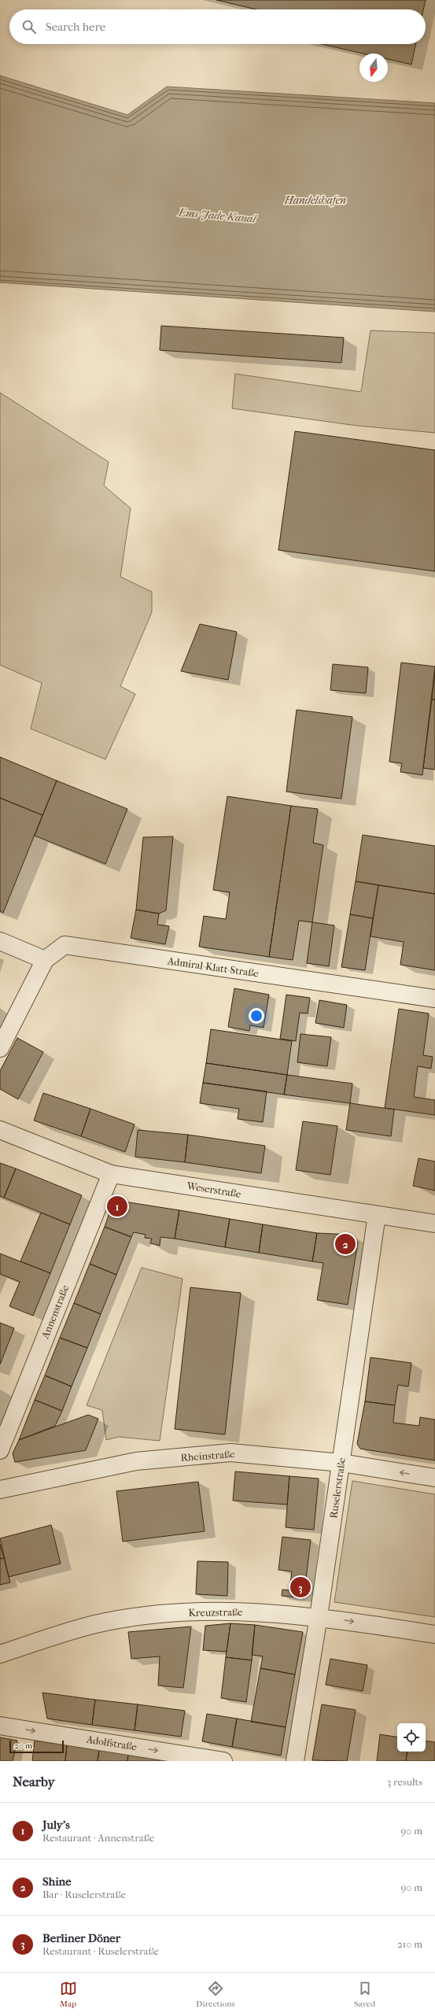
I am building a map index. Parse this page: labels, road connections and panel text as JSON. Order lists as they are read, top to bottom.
{
  "streets": {
    "street": [
      "Admiral-Klatt-Straße",
      "Weserstraße",
      "Annenstraße",
      "Rheinstraße",
      "Ruselerstraße",
      "Kreuzstraße",
      "Adolfstraße"
    ]
  },
  "crossings": [
    ["Weserstraße", "Annenstraße"],
    ["Weserstraße", "Ruselerstraße"],
    ["Rheinstraße", "Ruselerstraße"],
    ["Ruselerstraße", "Kreuzstraße"]
  ],
  "one_way": ["Adolfstraße"],
  "water": ["Handelshafen", "Ems-Jade-Kanal"],
  "scale_bar": "20 m",
  "north": "bottom",
  "page": {
    "search": "Search here",
    "pins": ["1", "2", "3"],
    "scale": "20 m",
    "heading": ["Nearby", "3 results"],
    "list": [
      {
        "mark": "1",
        "name": "July's",
        "note": "Restaurant · Annenstraße",
        "value": "90 m"
      },
      {
        "mark": "2",
        "name": "Shine",
        "note": "Bar · Ruselerstraße",
        "value": "90 m"
      },
      {
        "mark": "3",
        "name": "Berliner Döner",
        "note": "Restaurant · Ruselerstraße",
        "value": "210 m"
      }
    ],
    "nav": ["Map", "Directions", "Saved"]
  }
}
